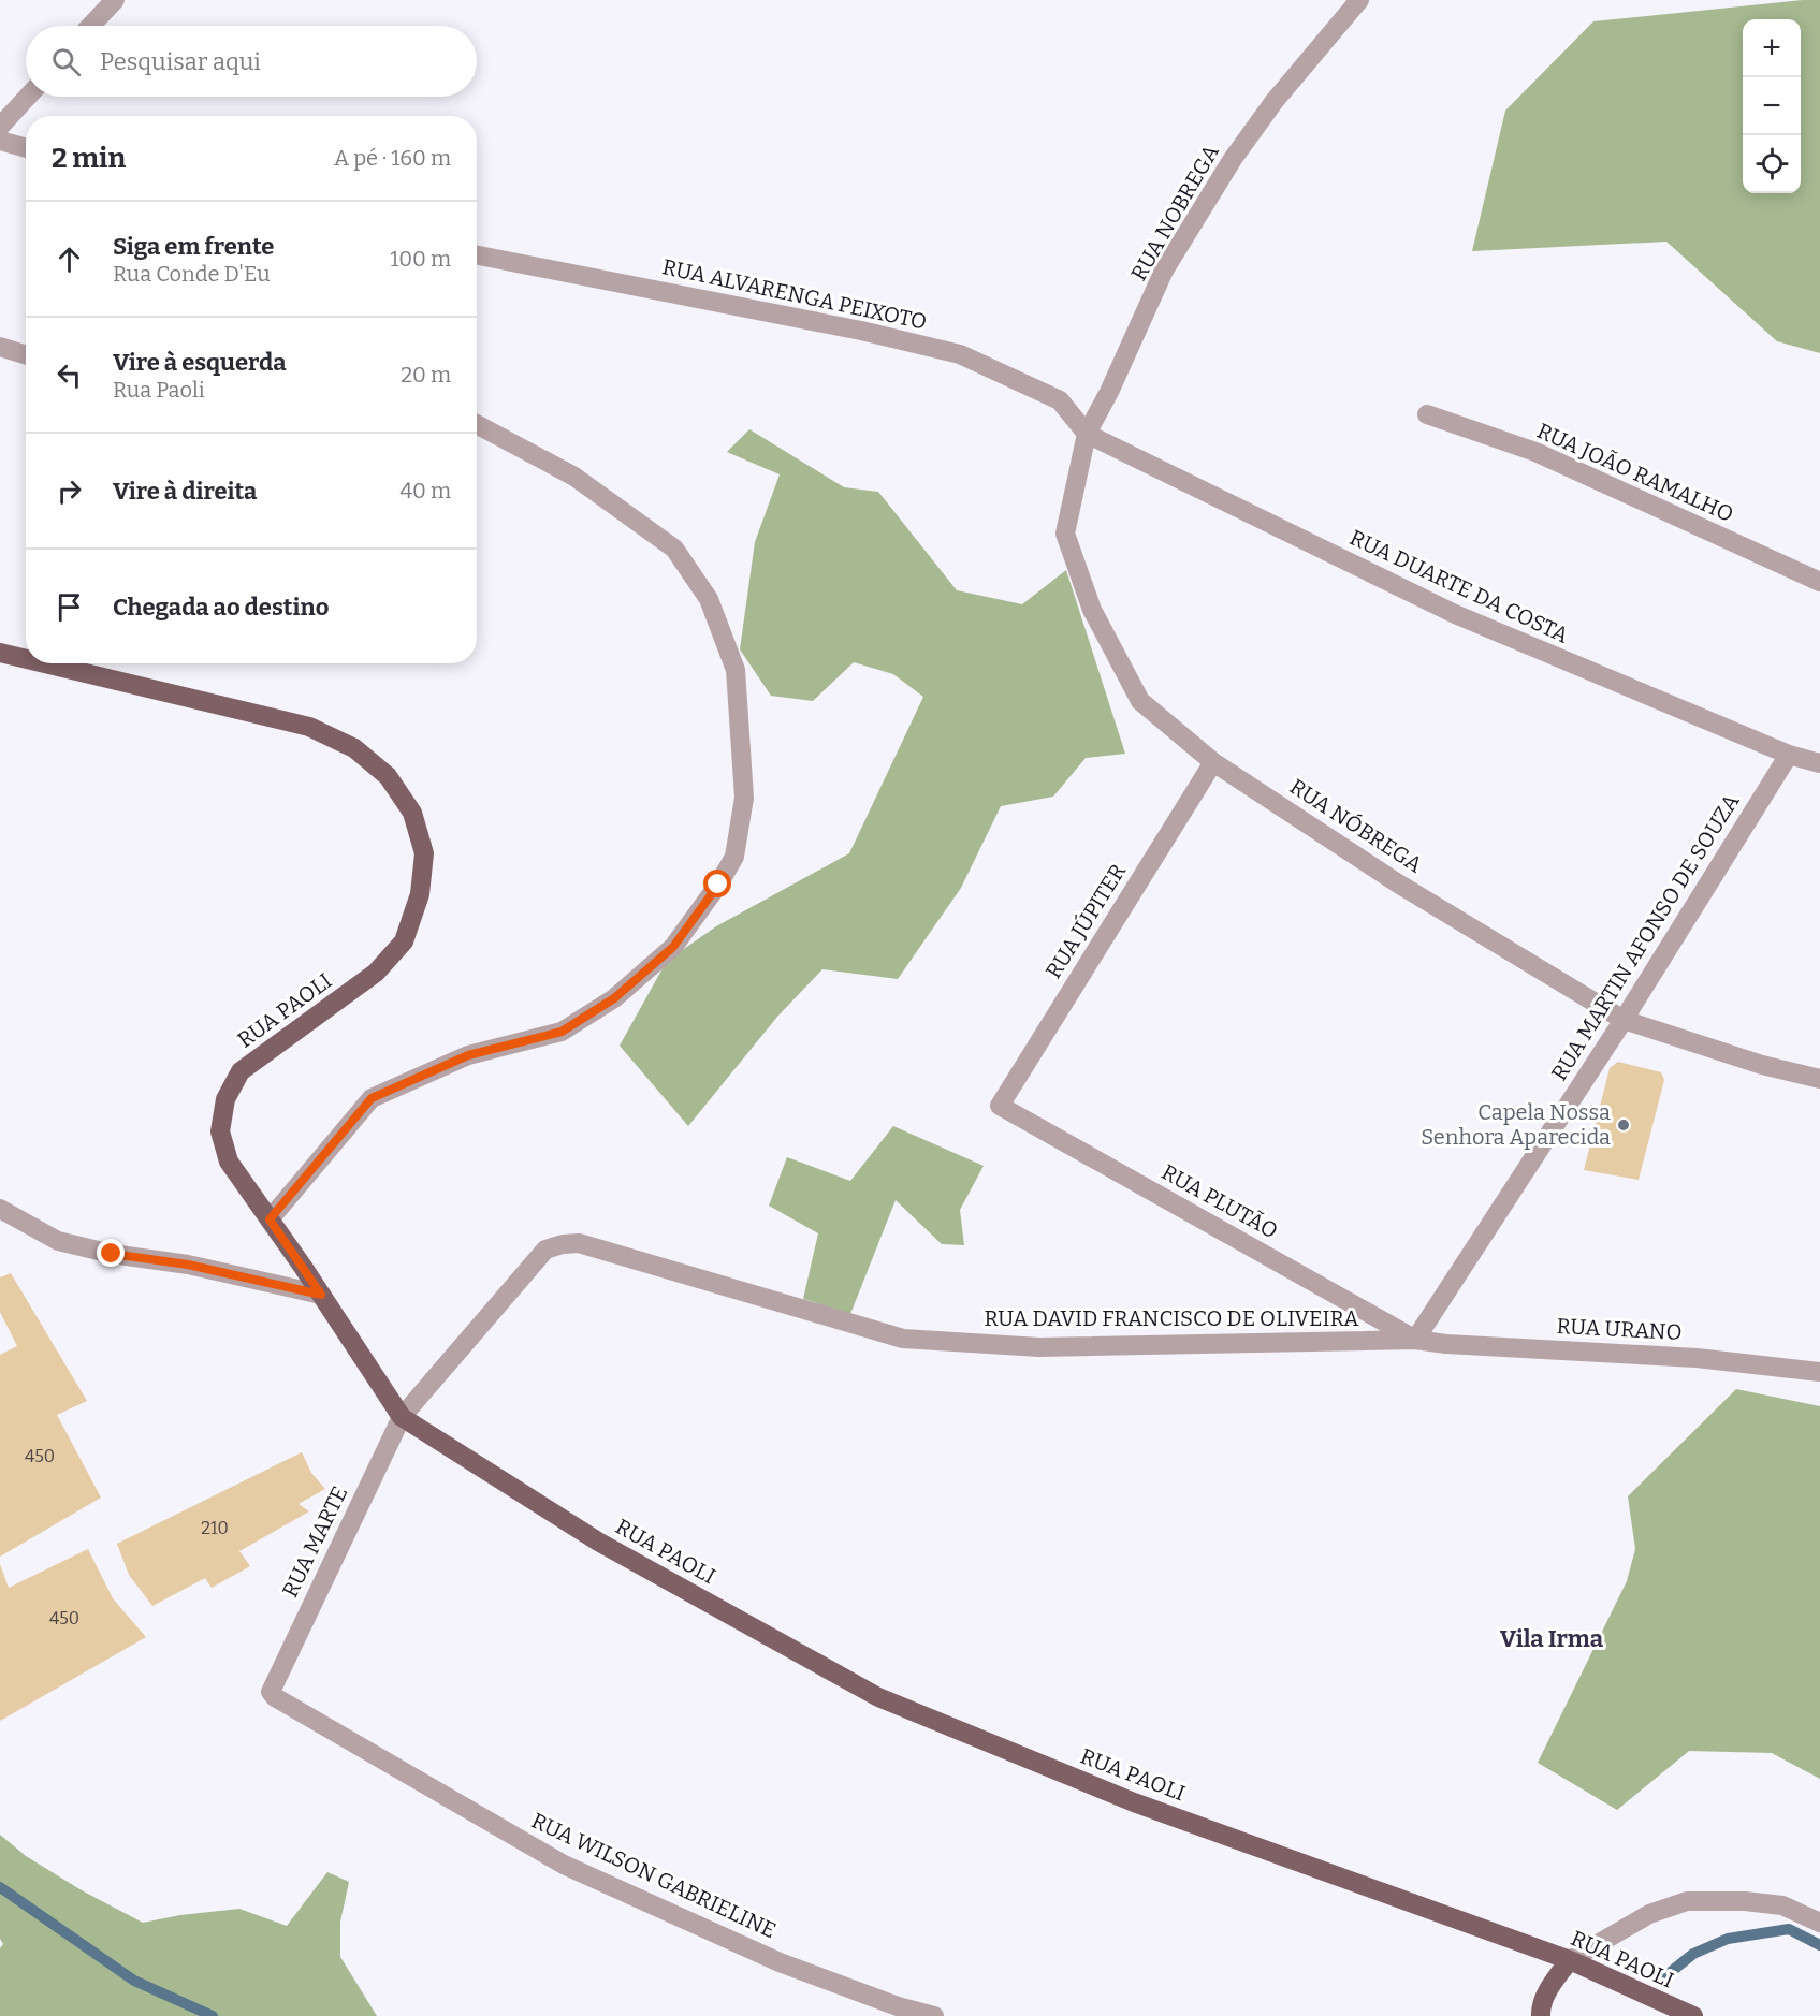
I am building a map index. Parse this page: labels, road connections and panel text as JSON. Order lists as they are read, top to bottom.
{
  "streets": {
    "main road": ["RUA PAOLI"],
    "street": [
      "RUA NOBREGA",
      "RUA ALVARENGA PEIXOTO",
      "RUA JOÃO RAMALHO",
      "RUA DUARTE DA COSTA",
      "RUA NÓBREGA",
      "RUA JÚPITER",
      "RUA MARTIN AFONSO DE SOUZA",
      "RUA PLUTÃO",
      "RUA DAVID FRANCISCO DE OLIVEIRA",
      "RUA URANO",
      "RUA MARTE",
      "RUA WILSON GABRIELINE"
    ]
  },
  "crossings": [
    ["RUA NOBREGA", "RUA ALVARENGA PEIXOTO"],
    ["RUA NOBREGA", "RUA DUARTE DA COSTA"],
    ["RUA NOBREGA", "RUA NÓBREGA"],
    ["RUA ALVARENGA PEIXOTO", "RUA DUARTE DA COSTA"],
    ["RUA ALVARENGA PEIXOTO", "RUA NÓBREGA"],
    ["RUA DUARTE DA COSTA", "RUA NÓBREGA"],
    ["RUA DUARTE DA COSTA", "RUA MARTIN AFONSO DE SOUZA"],
    ["RUA NÓBREGA", "RUA JÚPITER"],
    ["RUA NÓBREGA", "RUA MARTIN AFONSO DE SOUZA"],
    ["RUA JÚPITER", "RUA PLUTÃO"],
    ["RUA MARTIN AFONSO DE SOUZA", "RUA PLUTÃO"],
    ["RUA MARTIN AFONSO DE SOUZA", "RUA DAVID FRANCISCO DE OLIVEIRA"],
    ["RUA MARTIN AFONSO DE SOUZA", "RUA URANO"],
    ["RUA PAOLI", "RUA DAVID FRANCISCO DE OLIVEIRA"],
    ["RUA PAOLI", "RUA MARTE"],
    ["RUA PLUTÃO", "RUA DAVID FRANCISCO DE OLIVEIRA"],
    ["RUA PLUTÃO", "RUA URANO"],
    ["RUA DAVID FRANCISCO DE OLIVEIRA", "RUA URANO"],
    ["RUA DAVID FRANCISCO DE OLIVEIRA", "RUA MARTE"],
    ["RUA MARTE", "RUA WILSON GABRIELINE"]
  ],
  "districts": ["Vila Irma"],
  "places": ["Capela Nossa Senhora Aparecida"],
  "house_numbers": ["450", "210", "450"],
  "page": {
    "map_buttons": ["+", "−"],
    "search": "Pesquisar aqui",
    "heading": ["2 min", "A pé · 160 m"],
    "list": [
      ["Siga em frente", "Rua Conde D'Eu", "100 m"],
      ["Vire à esquerda", "Rua Paoli", "20 m"],
      ["Vire à direita", "40 m"],
      "Chegada ao destino"
    ]
  }
}
